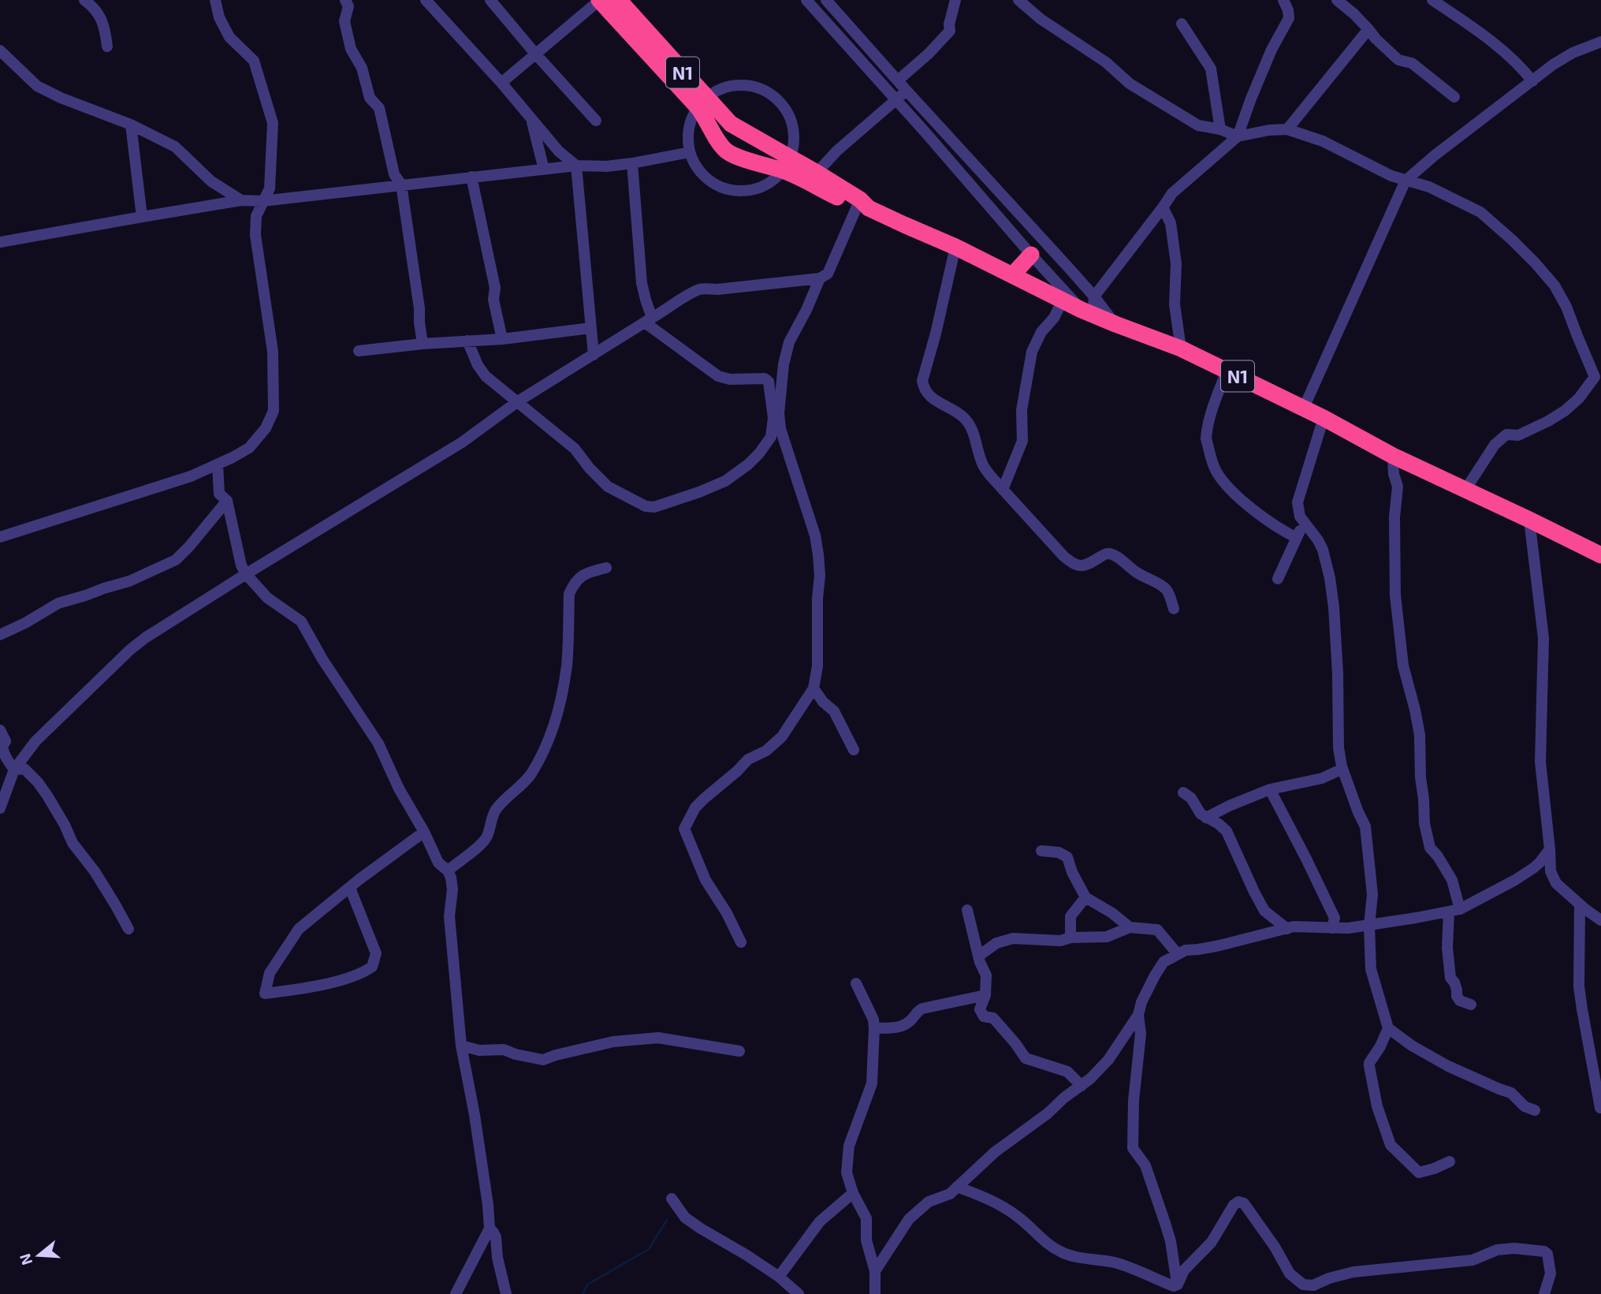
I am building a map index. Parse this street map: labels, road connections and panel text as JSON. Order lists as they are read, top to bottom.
{
  "streets": {
    "highway": ["N1"]
  },
  "north": "left"
}
